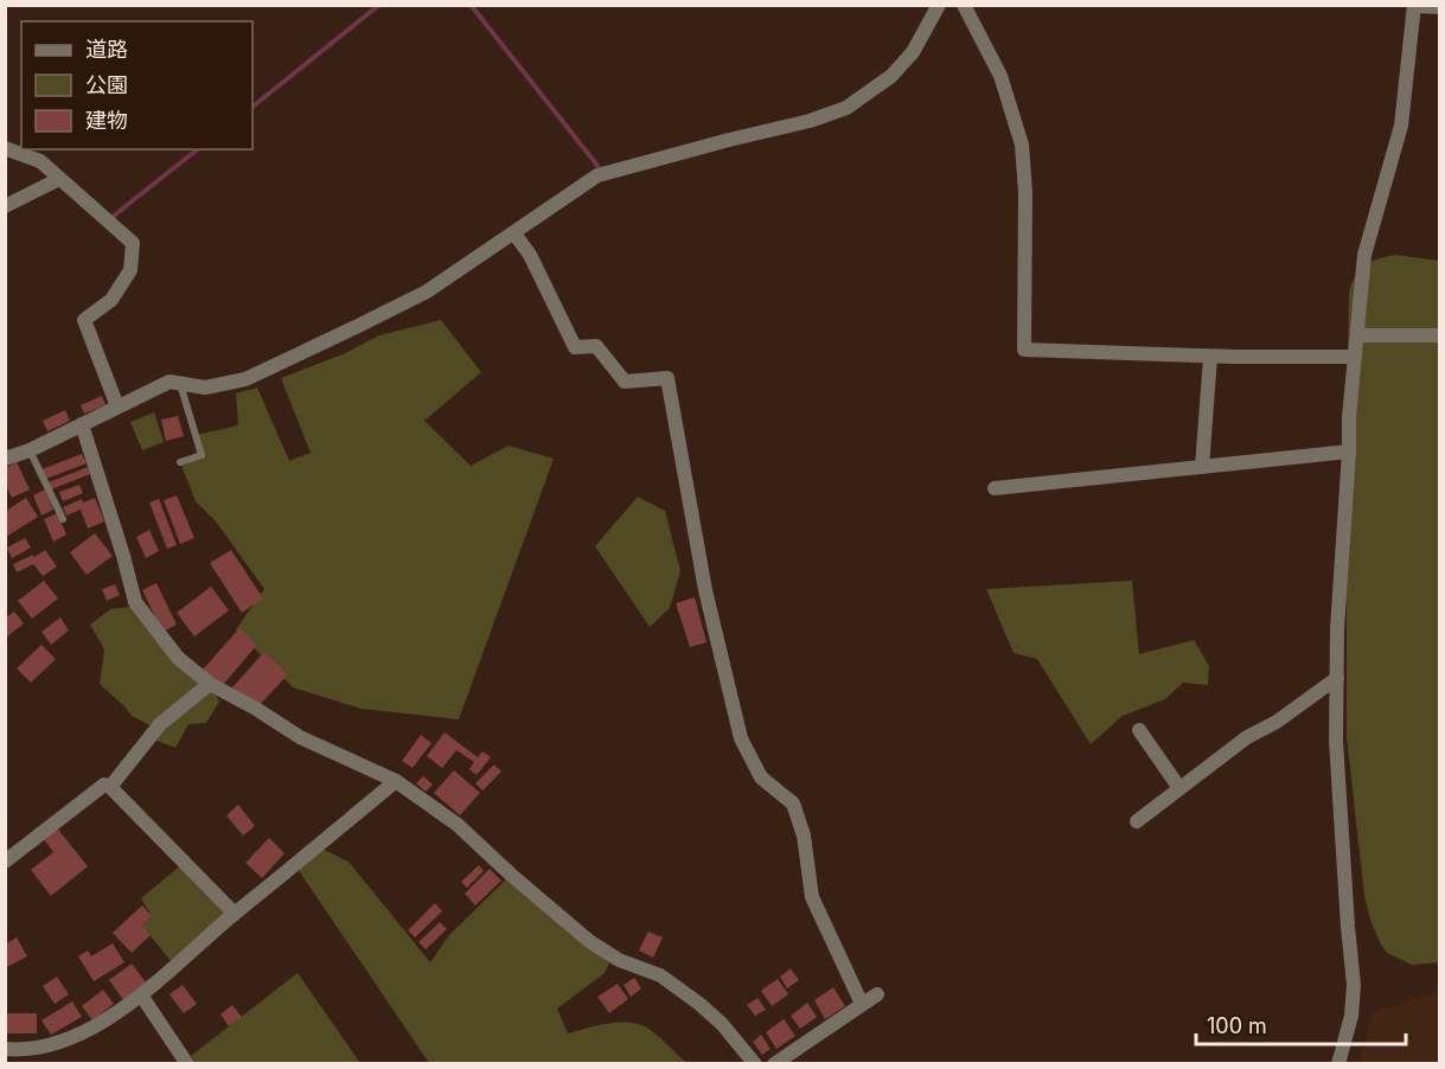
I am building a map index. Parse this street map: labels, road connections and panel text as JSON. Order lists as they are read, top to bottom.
{
  "legend": ["道路", "公園", "建物"],
  "scale_bar": "100 m"
}
